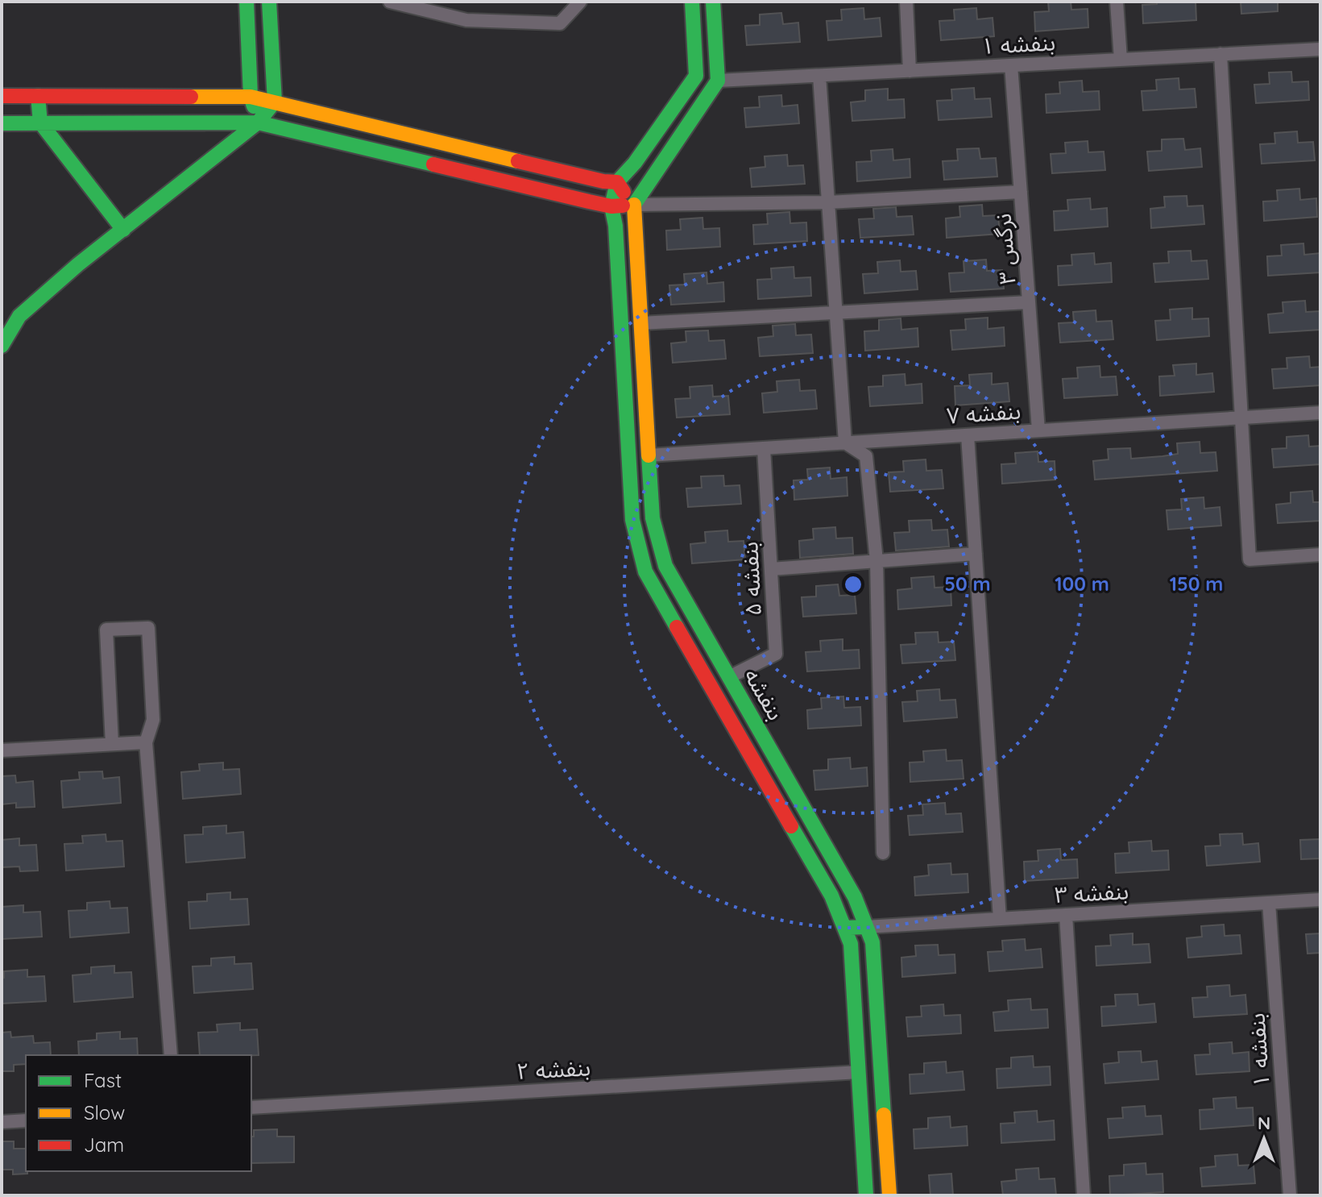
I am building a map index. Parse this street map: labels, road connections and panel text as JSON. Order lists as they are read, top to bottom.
{
  "streets": {
    "street": [
      "بنفشه ۱",
      "نرگس ۳",
      "بنفشه ۷",
      "بنفشه ۵",
      "بنفشه",
      "بنفشه ۳",
      "بنفشه ۲"
    ]
  },
  "crossings": [
    ["بنفشه ۱", "نرگس ۳"],
    ["بنفشه ۱", "بنفشه ۳"],
    ["نرگس ۳", "بنفشه ۷"],
    ["بنفشه ۷", "بنفشه ۵"],
    ["بنفشه ۷", "بنفشه"],
    ["بنفشه ۵", "بنفشه"],
    ["بنفشه", "بنفشه ۳"],
    ["بنفشه", "بنفشه ۲"]
  ],
  "legend": ["Fast", "Slow", "Jam"],
  "north": "top",
  "rings": ["50 m", "100 m", "150 m"]
}
